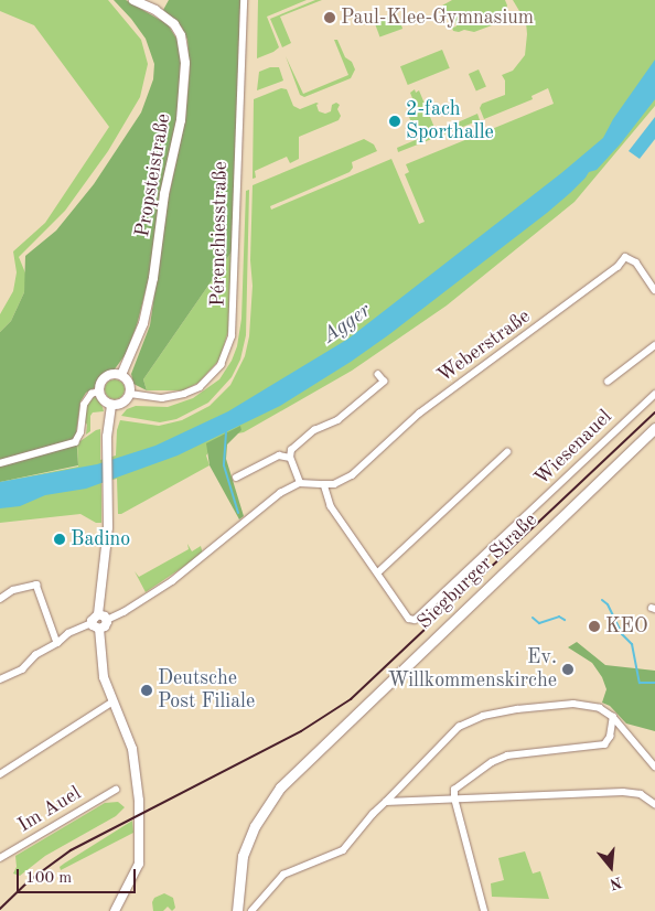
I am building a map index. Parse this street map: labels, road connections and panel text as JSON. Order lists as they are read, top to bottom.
{
  "streets": {
    "main road": ["Siegburger Straße"],
    "street": [
      "Propsteistraße",
      "Pérenchiesstraße",
      "Weberstraße",
      "Wiesenauel",
      "Im Auel"
    ]
  },
  "crossings": [
    ["Propsteistraße", "Pérenchiesstraße"],
    ["Weberstraße", "Wiesenauel"]
  ],
  "water": ["Agger"],
  "places": [
    "Paul-Klee-Gymnasium",
    "2-fach Sporthalle",
    "Badino",
    "KEO",
    "Ev. Willkommenskirche",
    "Deutsche Post Filiale"
  ],
  "scale_bar": "100 m",
  "north": "bottom"
}
